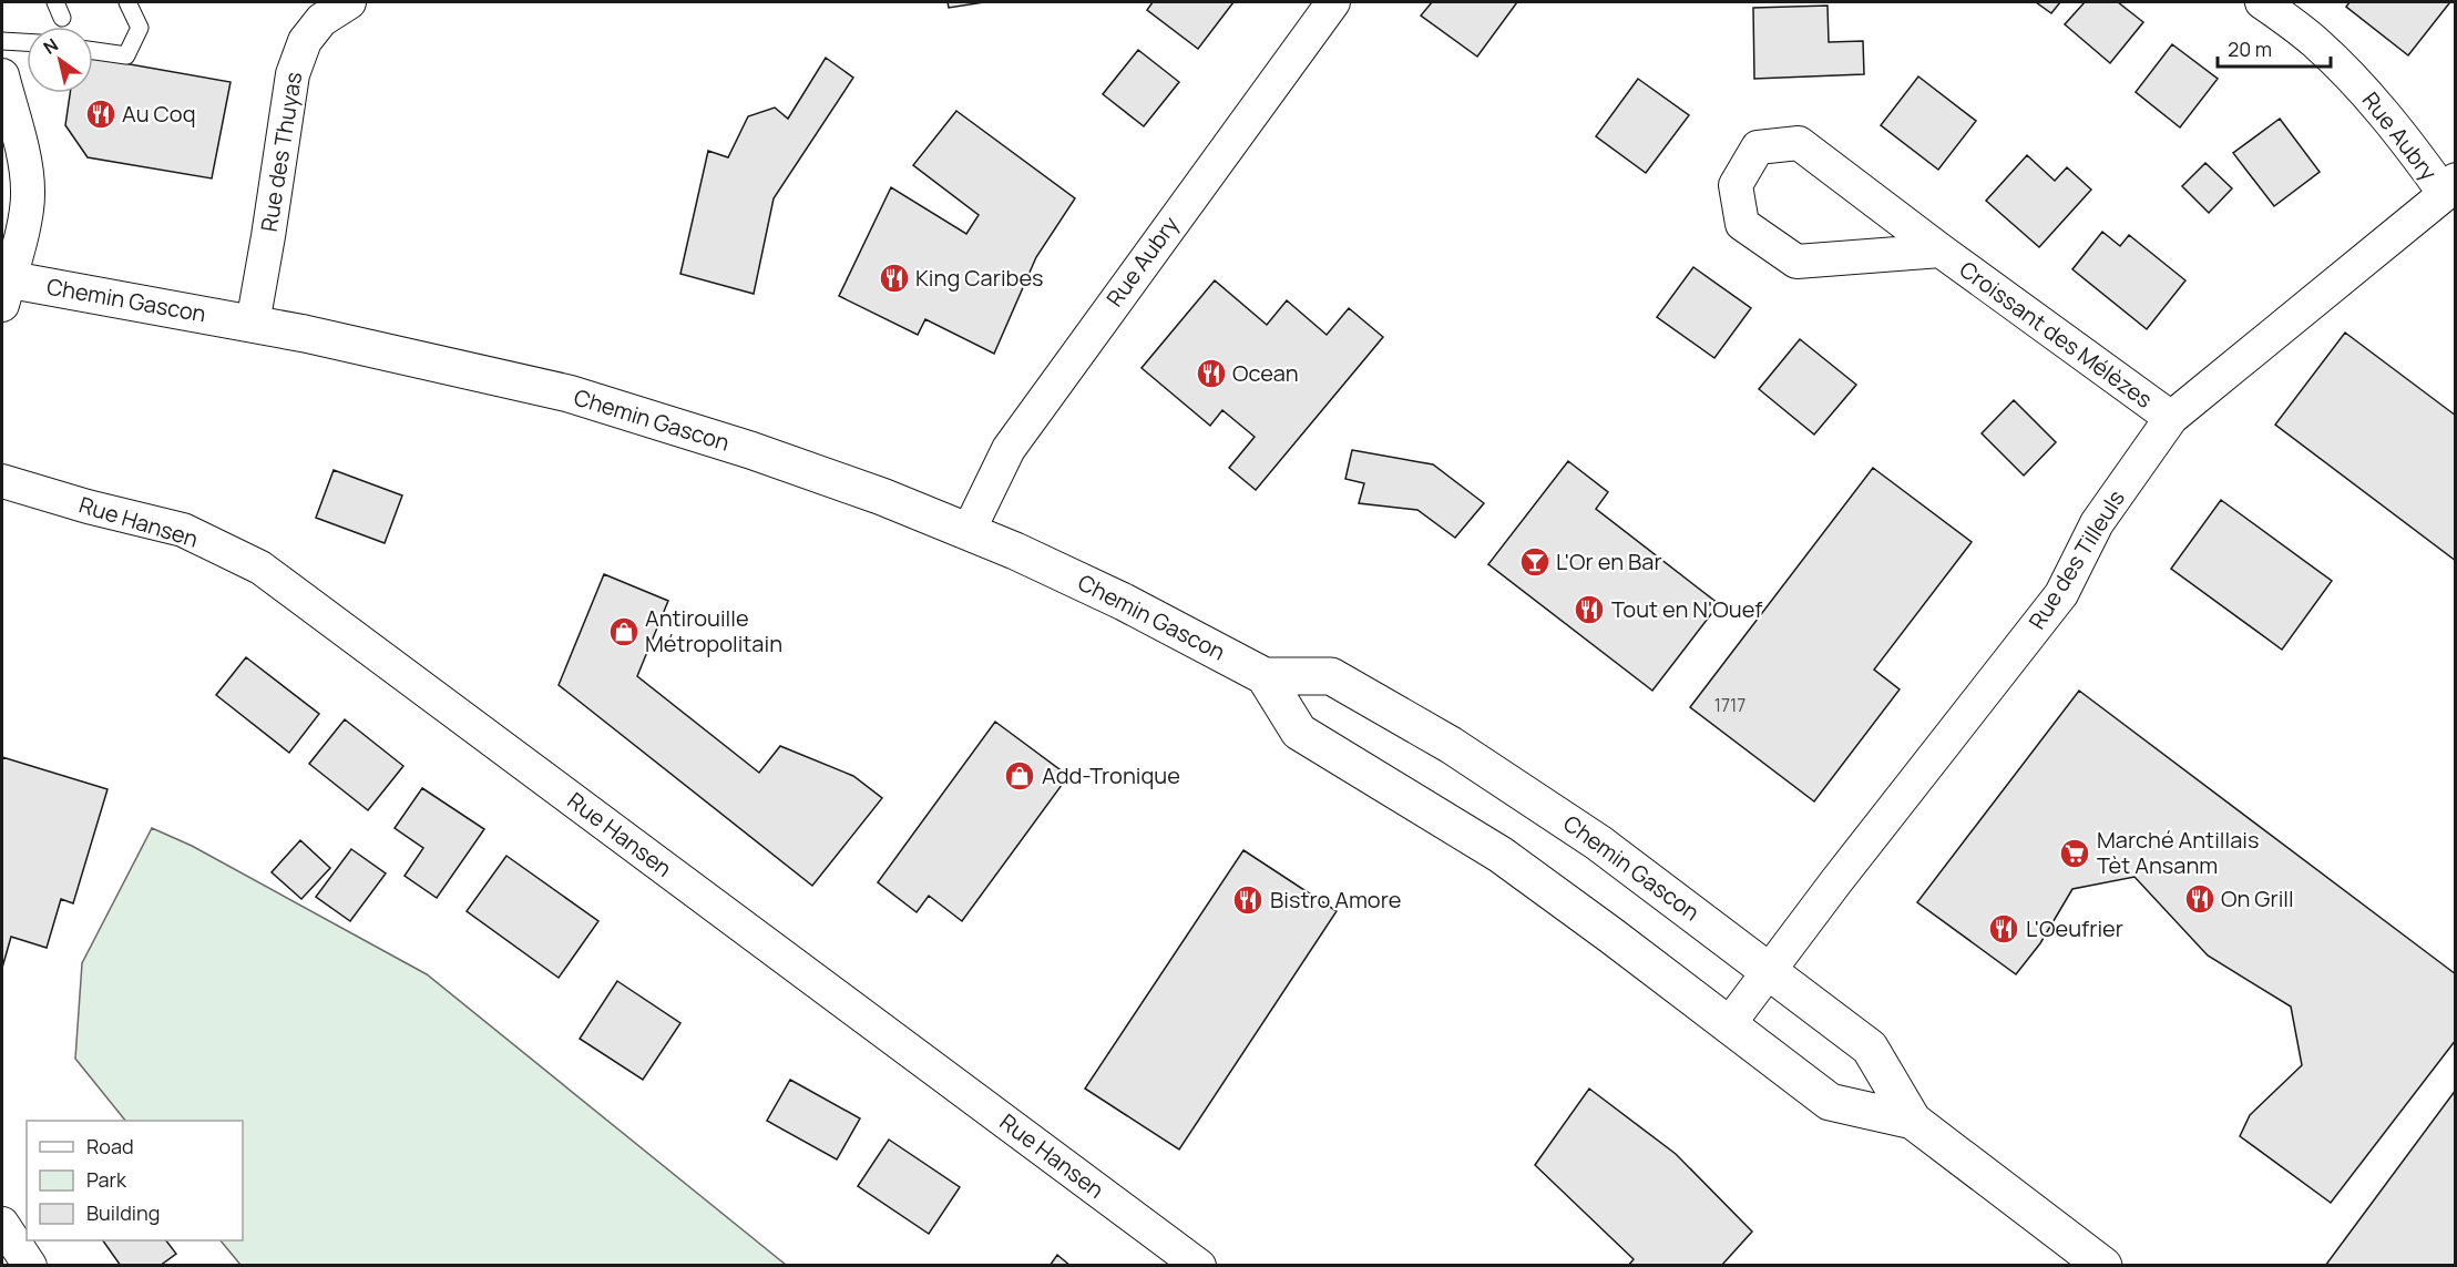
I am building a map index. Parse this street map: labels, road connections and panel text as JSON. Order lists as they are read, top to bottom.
{
  "streets": {
    "main road": ["Chemin Gascon"],
    "street": [
      "Rue Aubry",
      "Rue des Thuyas",
      "Croissant des Mélèzes",
      "Rue Hansen",
      "Rue des Tilleuls"
    ]
  },
  "crossings": [
    ["Rue Aubry", "Chemin Gascon"],
    ["Rue Aubry", "Rue des Tilleuls"],
    ["Rue des Thuyas", "Chemin Gascon"],
    ["Chemin Gascon", "Rue des Tilleuls"],
    ["Croissant des Mélèzes", "Rue des Tilleuls"]
  ],
  "places": {
    "restaurant": [
      "Au Coq",
      "King Caribes",
      "Ocean",
      "Tout en N'Ouef",
      "On Grill",
      "Bistro Amore",
      "L'Oeufrier"
    ],
    "bar": ["L'Or en Bar"],
    "shop": ["Antirouille Métropolitain", "Add-Tronique"],
    "supermarket": ["Marché Antillais Tèt Ansanm"]
  },
  "house_numbers": ["1717"],
  "legend": ["Road", "Park", "Building"],
  "scale_bar": "20 m",
  "north": "top left"
}
